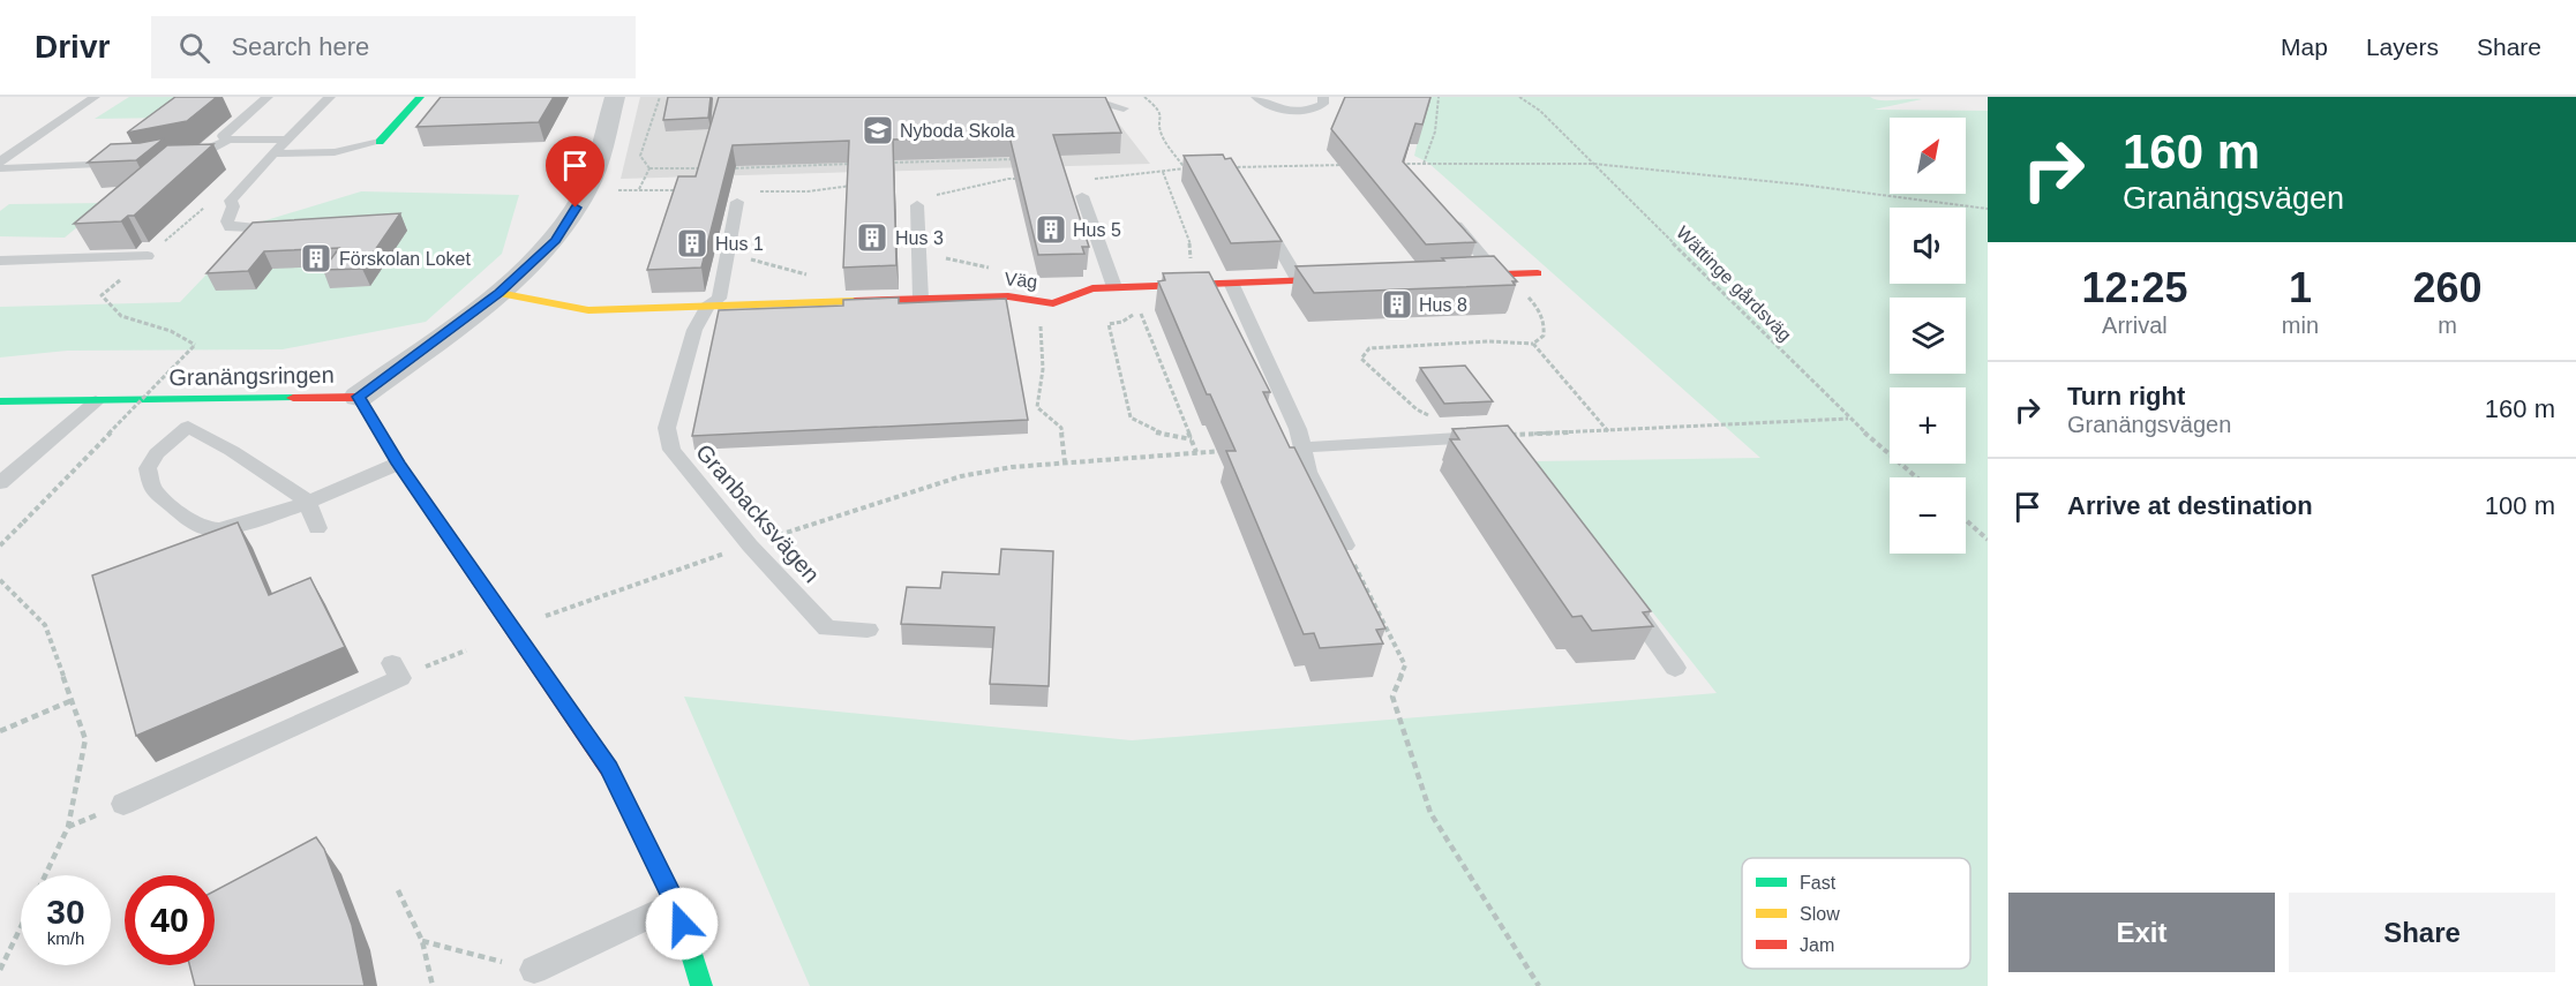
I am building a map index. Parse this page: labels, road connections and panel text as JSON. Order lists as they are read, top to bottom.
{
  "streets": {
    "street": ["Väg", "Granängsringen"],
    "lane": ["Granbacksvägen"],
    "path": ["Wättinge gårdsväg"]
  },
  "crossings": [
    ["Väg", "Granbacksvägen"]
  ],
  "places": {
    "school or university": ["Nyboda Skola"],
    "building": [
      "Hus 5",
      "Hus 3",
      "Hus 1",
      "Förskolan Loket",
      "Hus 8"
    ]
  },
  "legend": ["Fast", "Slow", "Jam"],
  "north": "top right",
  "page": {
    "header": "Drivr",
    "search": "Search here",
    "nav": ["Map", "Layers", "Share"],
    "turn": ["160 m", "Granängsvägen"],
    "map_buttons": ["+", "−"],
    "eta": [
      "12:25",
      "Arrival",
      "1",
      "min",
      "260",
      "m"
    ],
    "list": [
      {
        "name": "Turn right",
        "note": "Granängsvägen",
        "value": "160 m"
      },
      {
        "name": "Arrive at destination",
        "value": "100 m"
      }
    ],
    "speed": "30 km/h",
    "limit": "40",
    "buttons": ["Exit", "Share"]
  }
}
